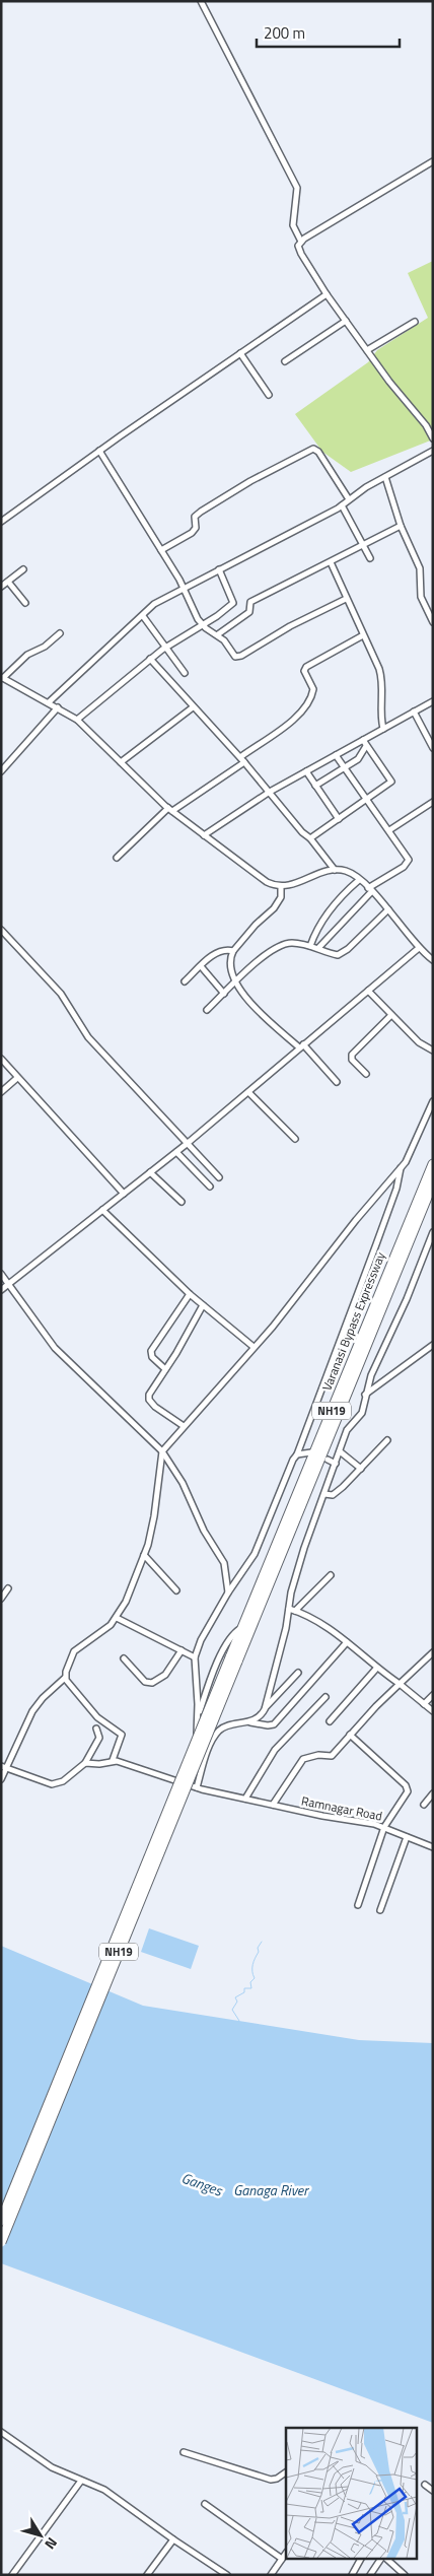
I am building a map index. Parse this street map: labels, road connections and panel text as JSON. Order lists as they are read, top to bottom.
{
  "streets": {
    "highway": ["Varanasi Bypass Expressway", "NH19"],
    "street": ["Ramnagar Road"]
  },
  "crossings": [
    ["Varanasi Bypass Expressway", "NH19"]
  ],
  "water": ["Ganges", "Ganaga River"],
  "scale_bar": "200 m",
  "north": "bottom right"
}
